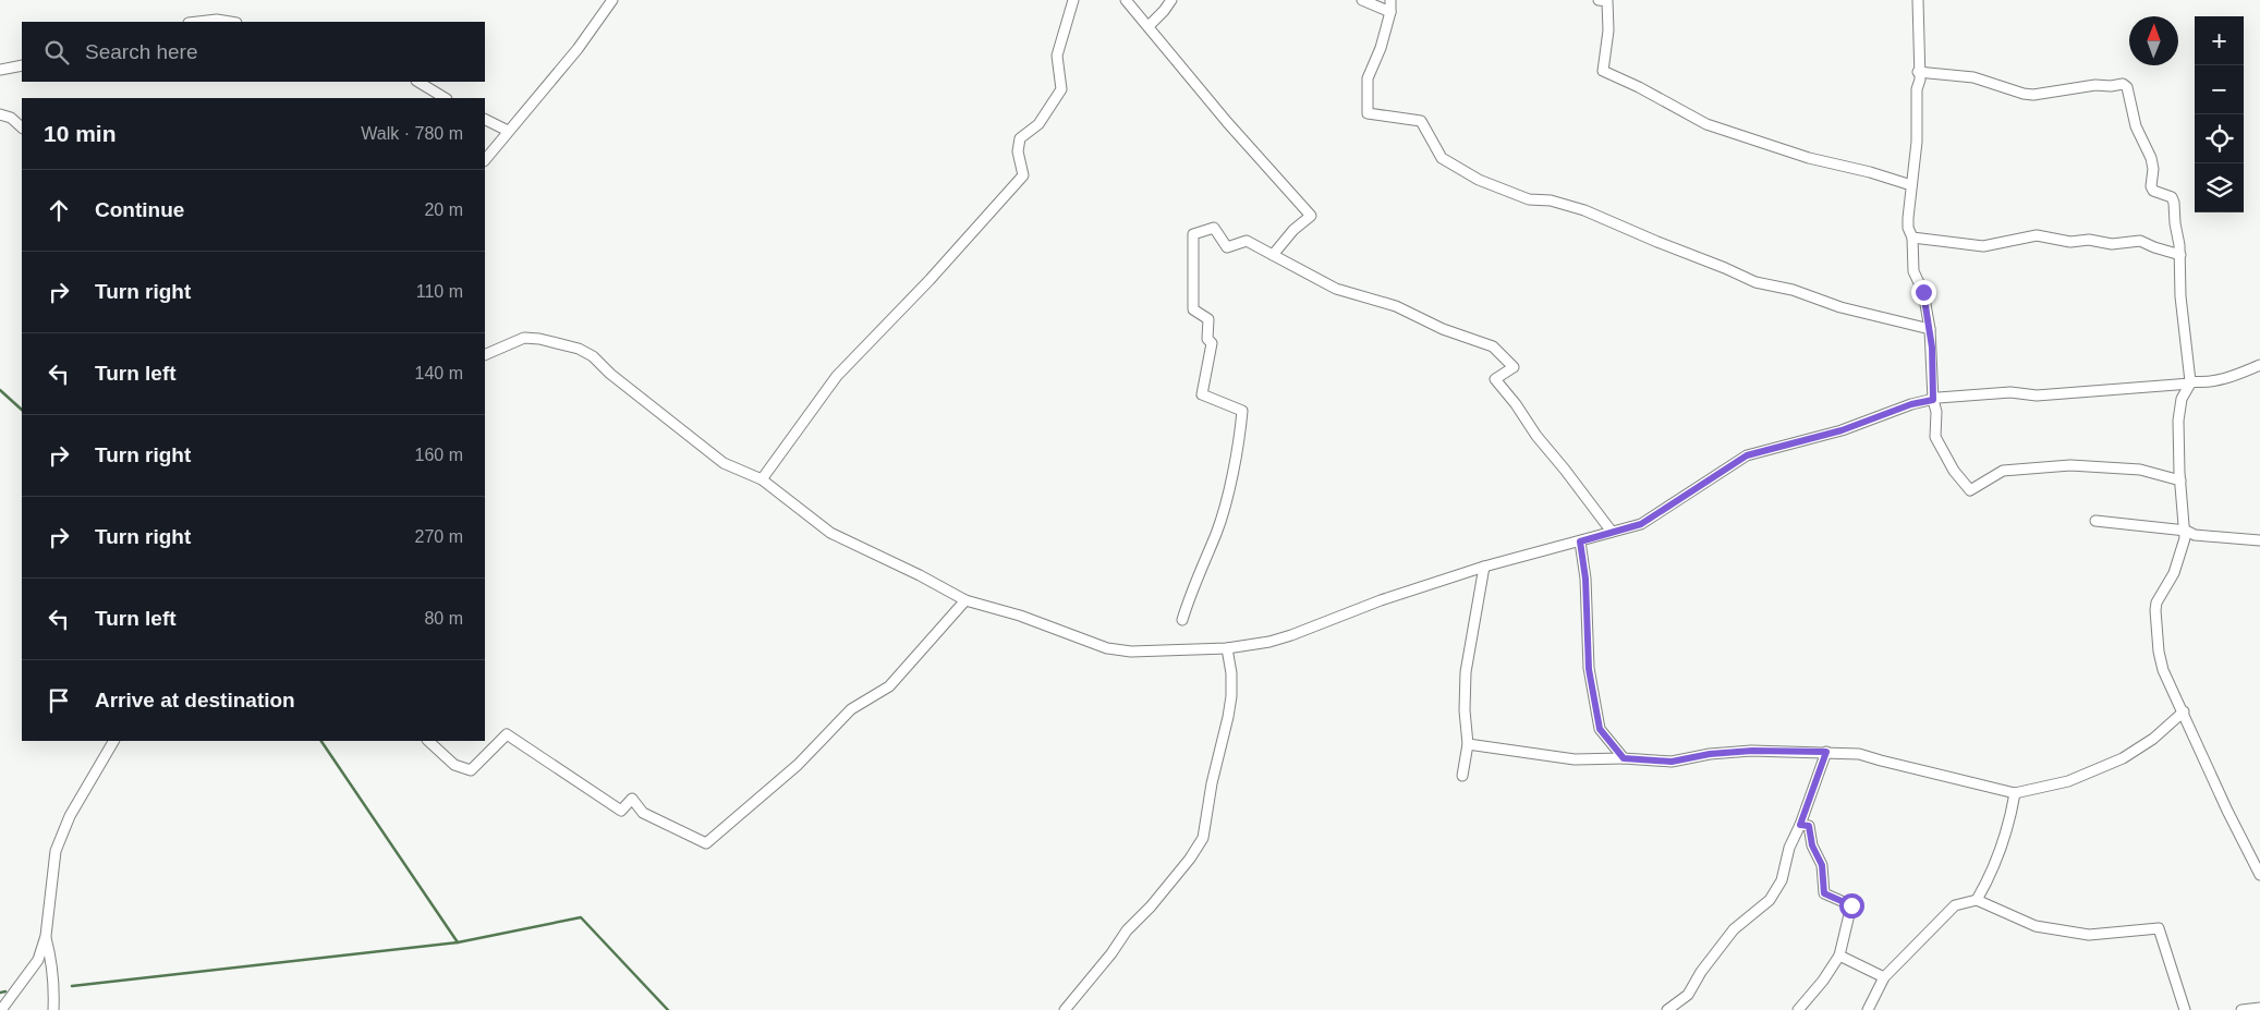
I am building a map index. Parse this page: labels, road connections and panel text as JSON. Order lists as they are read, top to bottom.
{
  "north": "top",
  "page": {
    "map_buttons": ["+", "−"],
    "search": "Search here",
    "heading": ["10 min", "Walk · 780 m"],
    "list": [
      ["Continue", "20 m"],
      ["Turn right", "110 m"],
      ["Turn left", "140 m"],
      ["Turn right", "160 m"],
      ["Turn right", "270 m"],
      ["Turn left", "80 m"],
      "Arrive at destination"
    ]
  }
}
